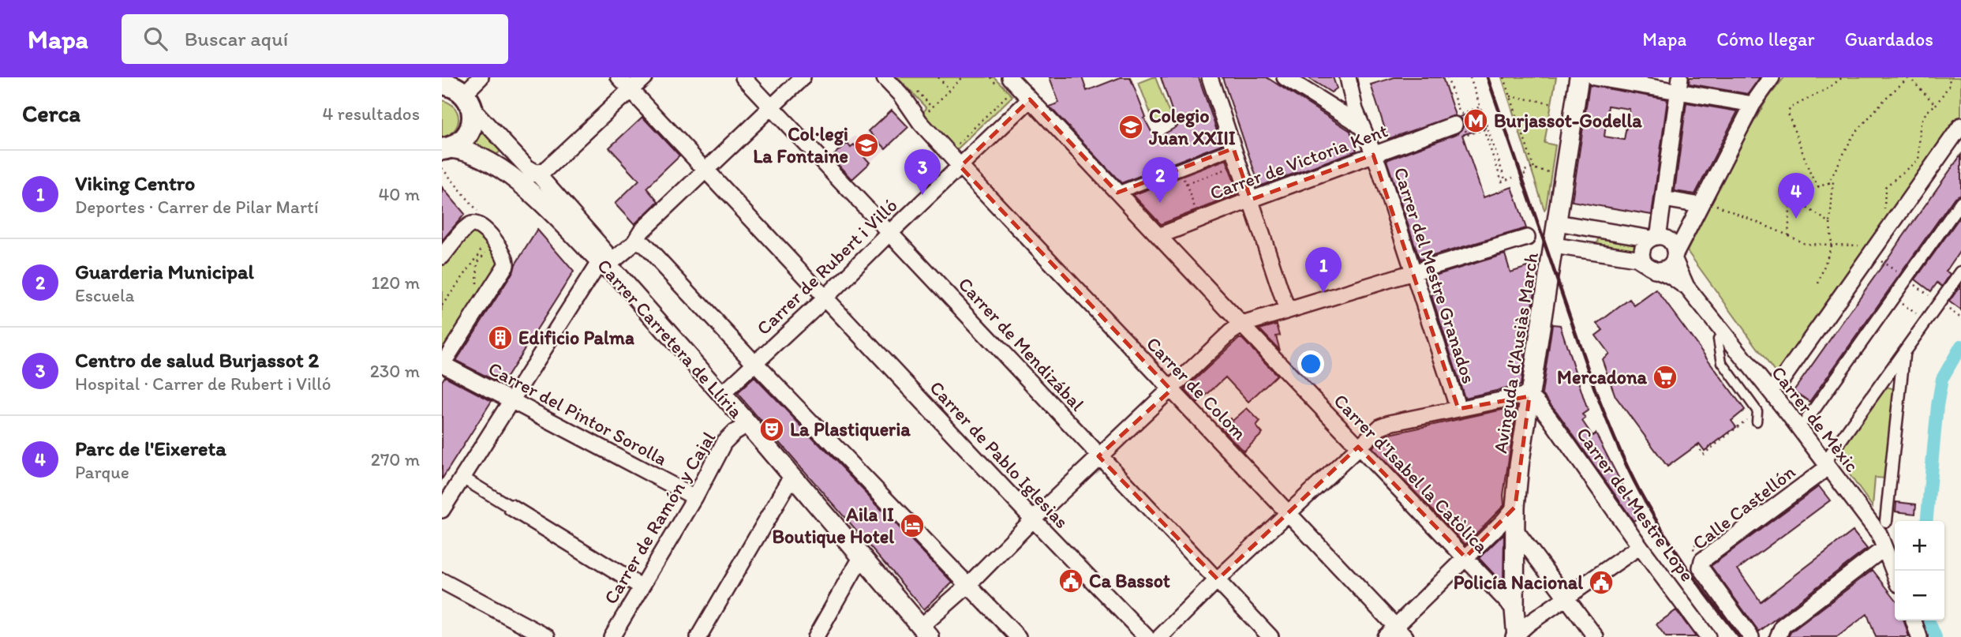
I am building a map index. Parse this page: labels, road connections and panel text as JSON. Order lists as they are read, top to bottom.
{
  "streets": {
    "street": [
      "Carrer de Victoria Kent",
      "Carrer de Rubert i Villó",
      "Carrer del Mestre Granados",
      "Carrer Carretera de Llíria",
      "Carrer de Mendizábal",
      "Avinguda d'Ausiàs March",
      "Carrer de Colom",
      "Carrer del Pintor Sorolla",
      "Carrer de Mèxic",
      "Carrer de Pablo Iglesias",
      "Carrer d'Isabel la Catòlica",
      "Carrer del Mestre Lope",
      "Calle Castellón",
      "Carrer de Ramón y Cajal"
    ]
  },
  "crossings": [
    ["Carrer de Victoria Kent", "Carrer del Mestre Granados"],
    ["Carrer de Victoria Kent", "Carrer d'Isabel la Catòlica"],
    ["Carrer de Rubert i Villó", "Carrer Carretera de Llíria"],
    ["Carrer de Rubert i Villó", "Carrer de Mendizábal"],
    ["Carrer de Rubert i Villó", "Carrer de Colom"],
    ["Carrer de Rubert i Villó", "Carrer de Pablo Iglesias"],
    ["Carrer de Rubert i Villó", "Carrer d'Isabel la Catòlica"],
    ["Carrer Carretera de Llíria", "Carrer de Ramón y Cajal"],
    ["Avinguda d'Ausiàs March", "Carrer de Mèxic"],
    ["Avinguda d'Ausiàs March", "Carrer d'Isabel la Catòlica"],
    ["Avinguda d'Ausiàs March", "Carrer del Mestre Lope"],
    ["Carrer del Pintor Sorolla", "Carrer de Ramón y Cajal"],
    ["Carrer de Mèxic", "Calle Castellón"]
  ],
  "places": {
    "metro station": ["Burjassot-Godella"],
    "school or university": ["Colegio Juan XXIII", "Col·legi La Fontaine"],
    "building": ["Edificio Palma"],
    "supermarket": ["Mercadona"],
    "theatre": ["La Plastiqueria"],
    "hotel": ["Aila II Boutique Hotel"],
    "public building": ["Ca Bassot", "Policía Nacional"]
  },
  "page": {
    "header": "Mapa",
    "search": "Buscar aquí",
    "nav": ["Mapa", "Cómo llegar", "Guardados"],
    "heading": ["Cerca", "4 resultados"],
    "list": [
      {
        "mark": "1",
        "name": "Viking Centro",
        "note": "Deportes · Carrer de Pilar Martí",
        "value": "40 m"
      },
      {
        "mark": "2",
        "name": "Guarderia Municipal",
        "note": "Escuela",
        "value": "120 m"
      },
      {
        "mark": "3",
        "name": "Centro de salud Burjassot 2",
        "note": "Hospital · Carrer de Rubert i Villó",
        "value": "230 m"
      },
      {
        "mark": "4",
        "name": "Parc de l'Eixereta",
        "note": "Parque",
        "value": "270 m"
      }
    ],
    "pins": [
      "3",
      "2",
      "4",
      "1"
    ],
    "map_buttons": ["+", "−"]
  }
}
